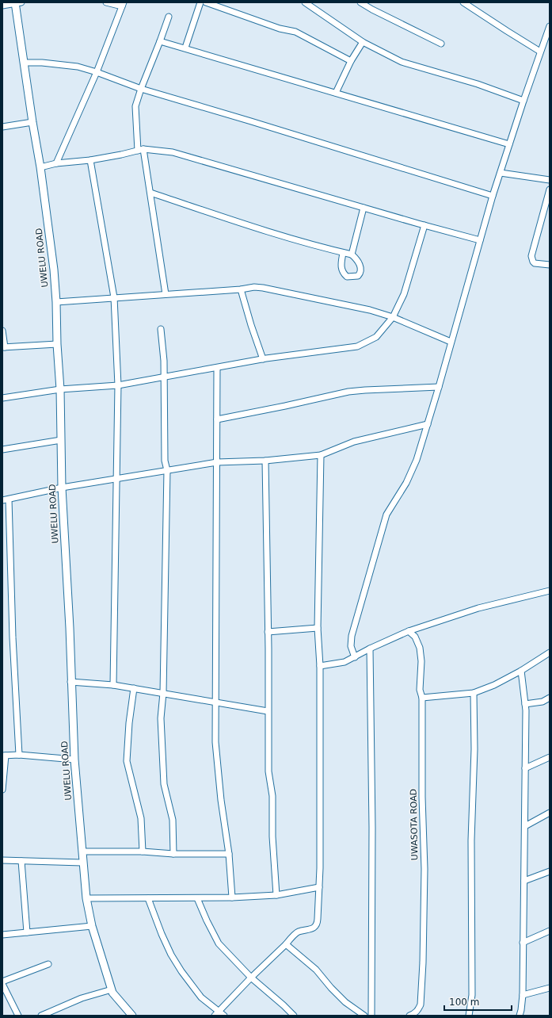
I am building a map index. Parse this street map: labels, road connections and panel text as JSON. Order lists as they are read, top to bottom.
{
  "streets": {
    "street": ["UWELU ROAD", "UWASOTA ROAD"]
  },
  "scale_bar": "100 m"
}
